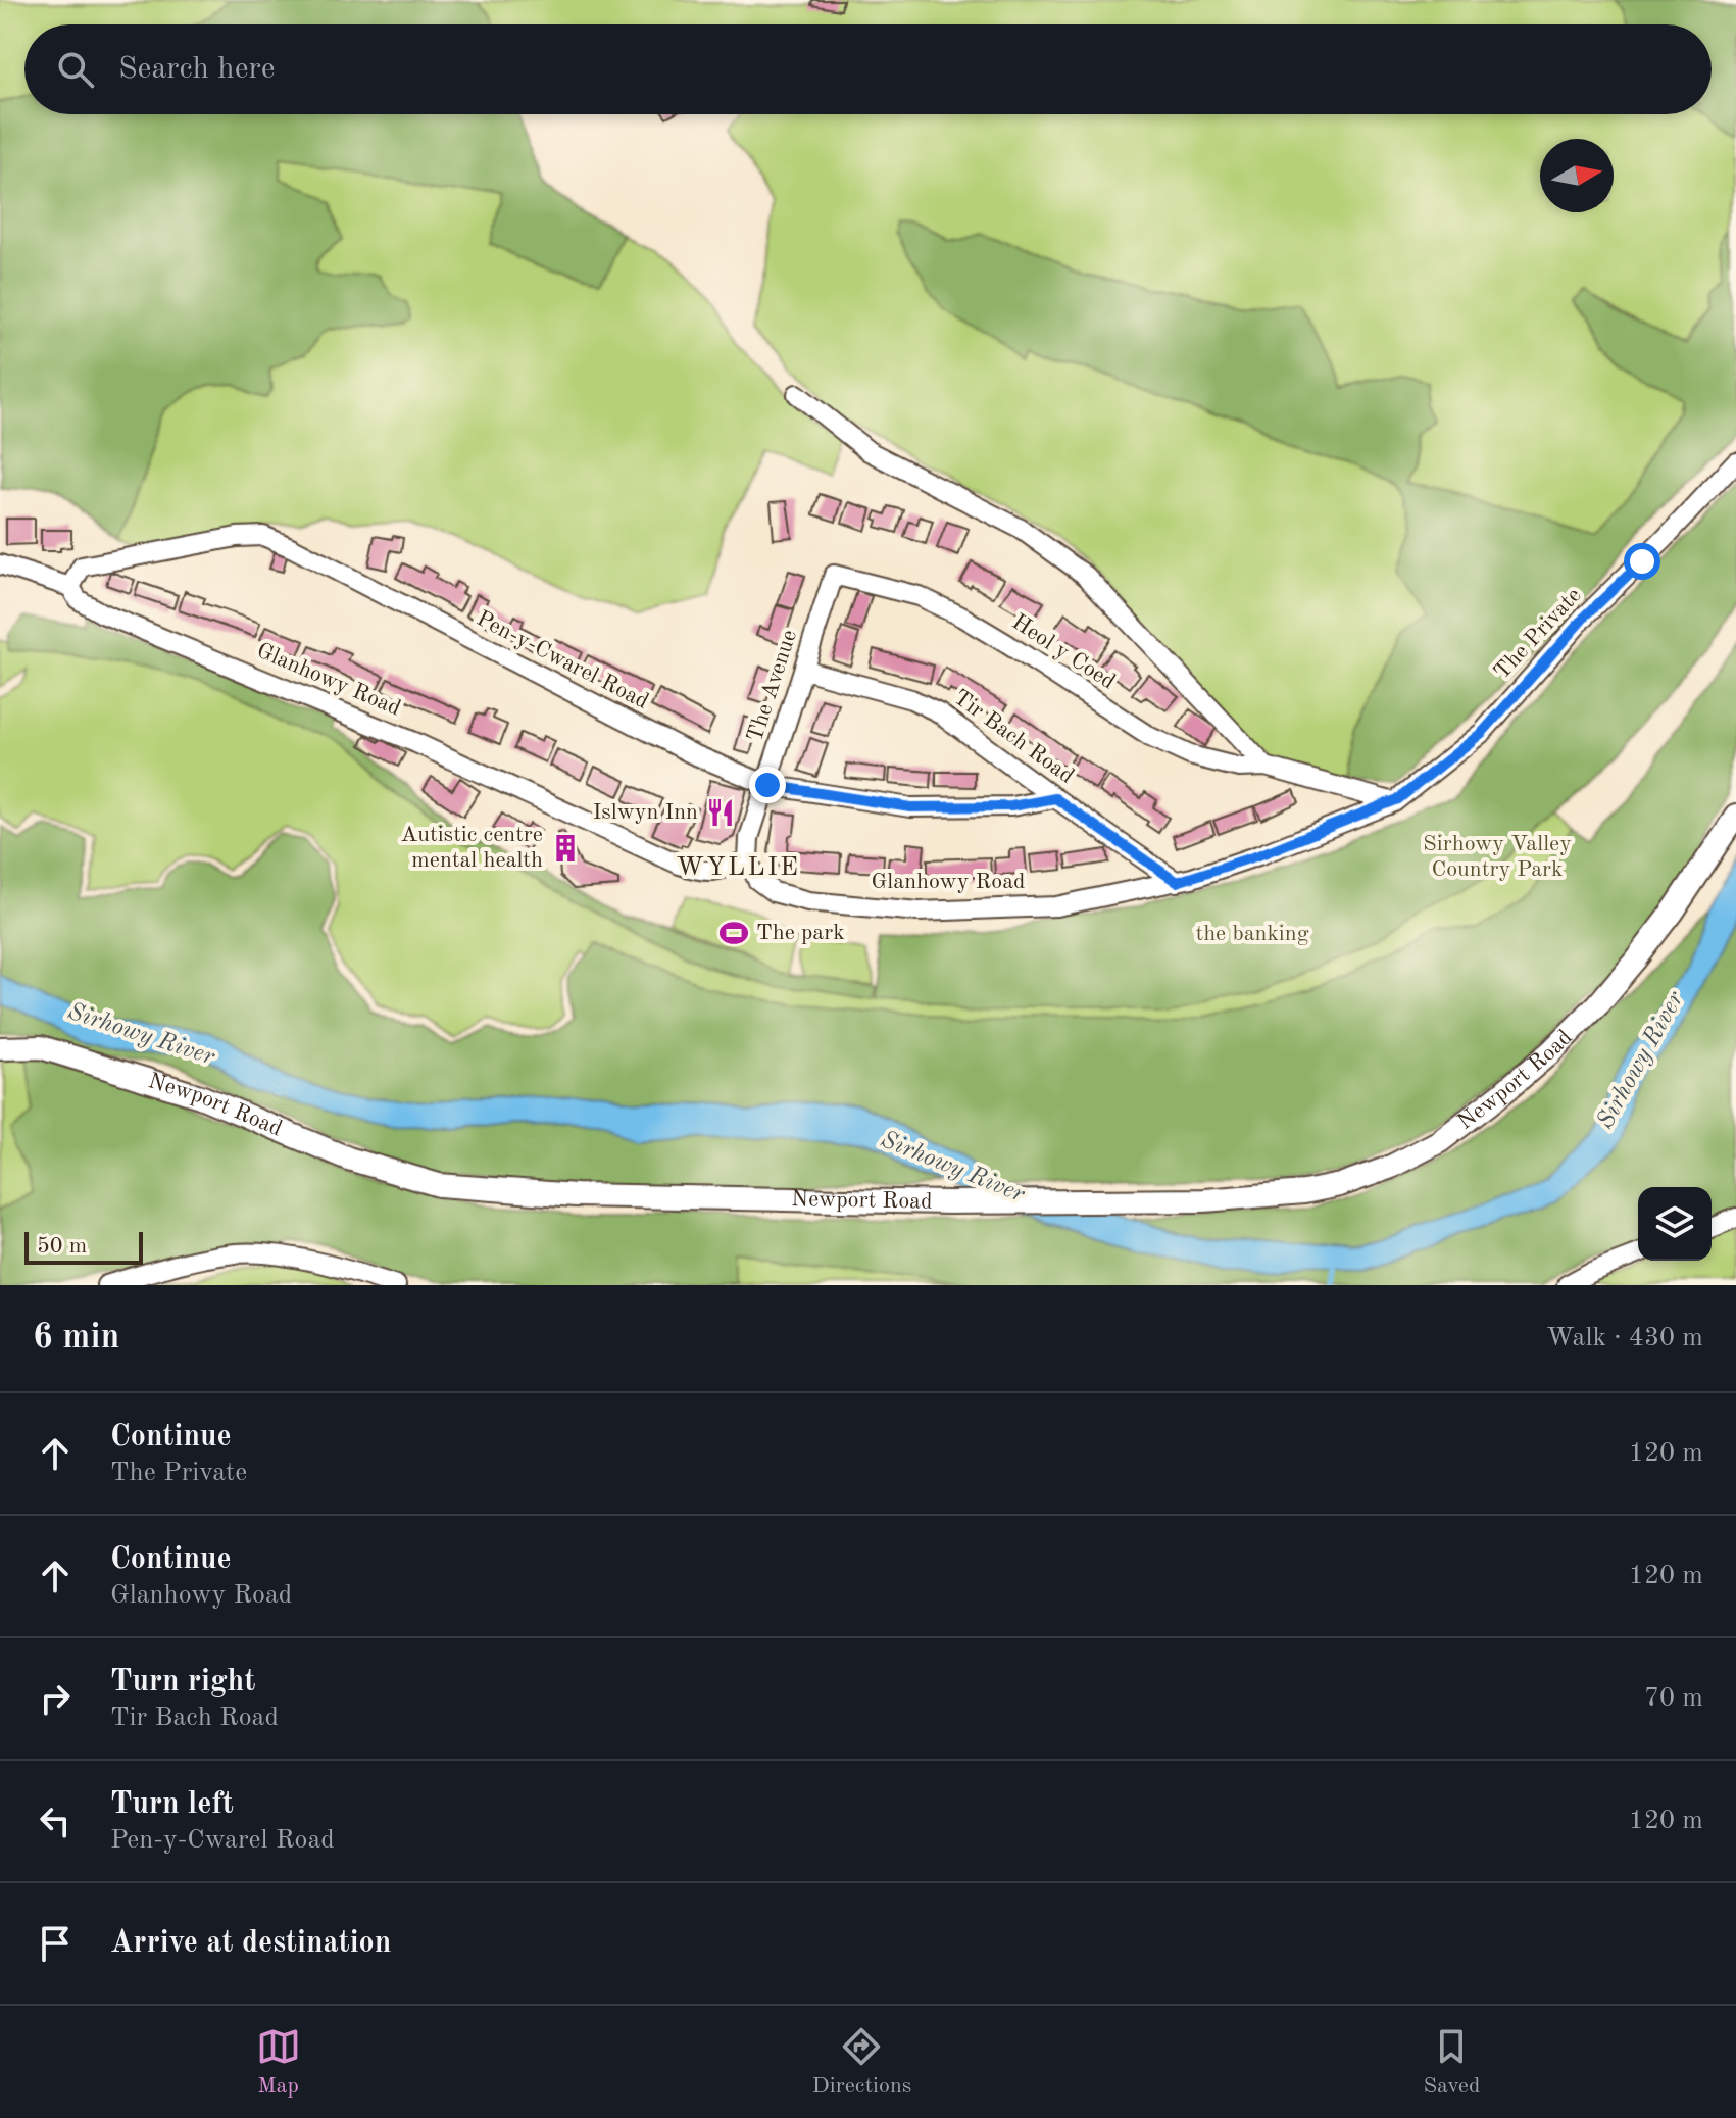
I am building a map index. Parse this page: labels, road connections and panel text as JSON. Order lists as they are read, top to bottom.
{
  "streets": {
    "main road": ["Newport Road"],
    "street": [
      "The Private",
      "Heol y Coed",
      "Pen-y-Cwarel Road",
      "Glanhowy Road",
      "The Avenue",
      "Tir Bach Road"
    ]
  },
  "crossings": [
    ["The Private", "Glanhowy Road"],
    ["Heol y Coed", "Glanhowy Road"],
    ["Heol y Coed", "The Avenue"],
    ["Pen-y-Cwarel Road", "Glanhowy Road"],
    ["Pen-y-Cwarel Road", "The Avenue"],
    ["Pen-y-Cwarel Road", "Tir Bach Road"],
    ["Glanhowy Road", "The Avenue"],
    ["Glanhowy Road", "Tir Bach Road"],
    ["The Avenue", "Tir Bach Road"]
  ],
  "districts": ["WYLLIE"],
  "water": ["Sirhowy River"],
  "parks": ["Sirhowy Valley Country Park", "the banking"],
  "places": {
    "restaurant": ["Islwyn Inn"],
    "building": ["Autistic centre mental health"],
    "sports": ["The park"]
  },
  "scale_bar": "50 m",
  "north": "right",
  "page": {
    "search": "Search here",
    "scale": "50 m",
    "heading": ["6 min", "Walk · 430 m"],
    "list": [
      ["Continue", "The Private", "120 m"],
      ["Continue", "Glanhowy Road", "120 m"],
      ["Turn right", "Tir Bach Road", "70 m"],
      ["Turn left", "Pen-y-Cwarel Road", "120 m"],
      "Arrive at destination"
    ],
    "nav": ["Map", "Directions", "Saved"]
  }
}
